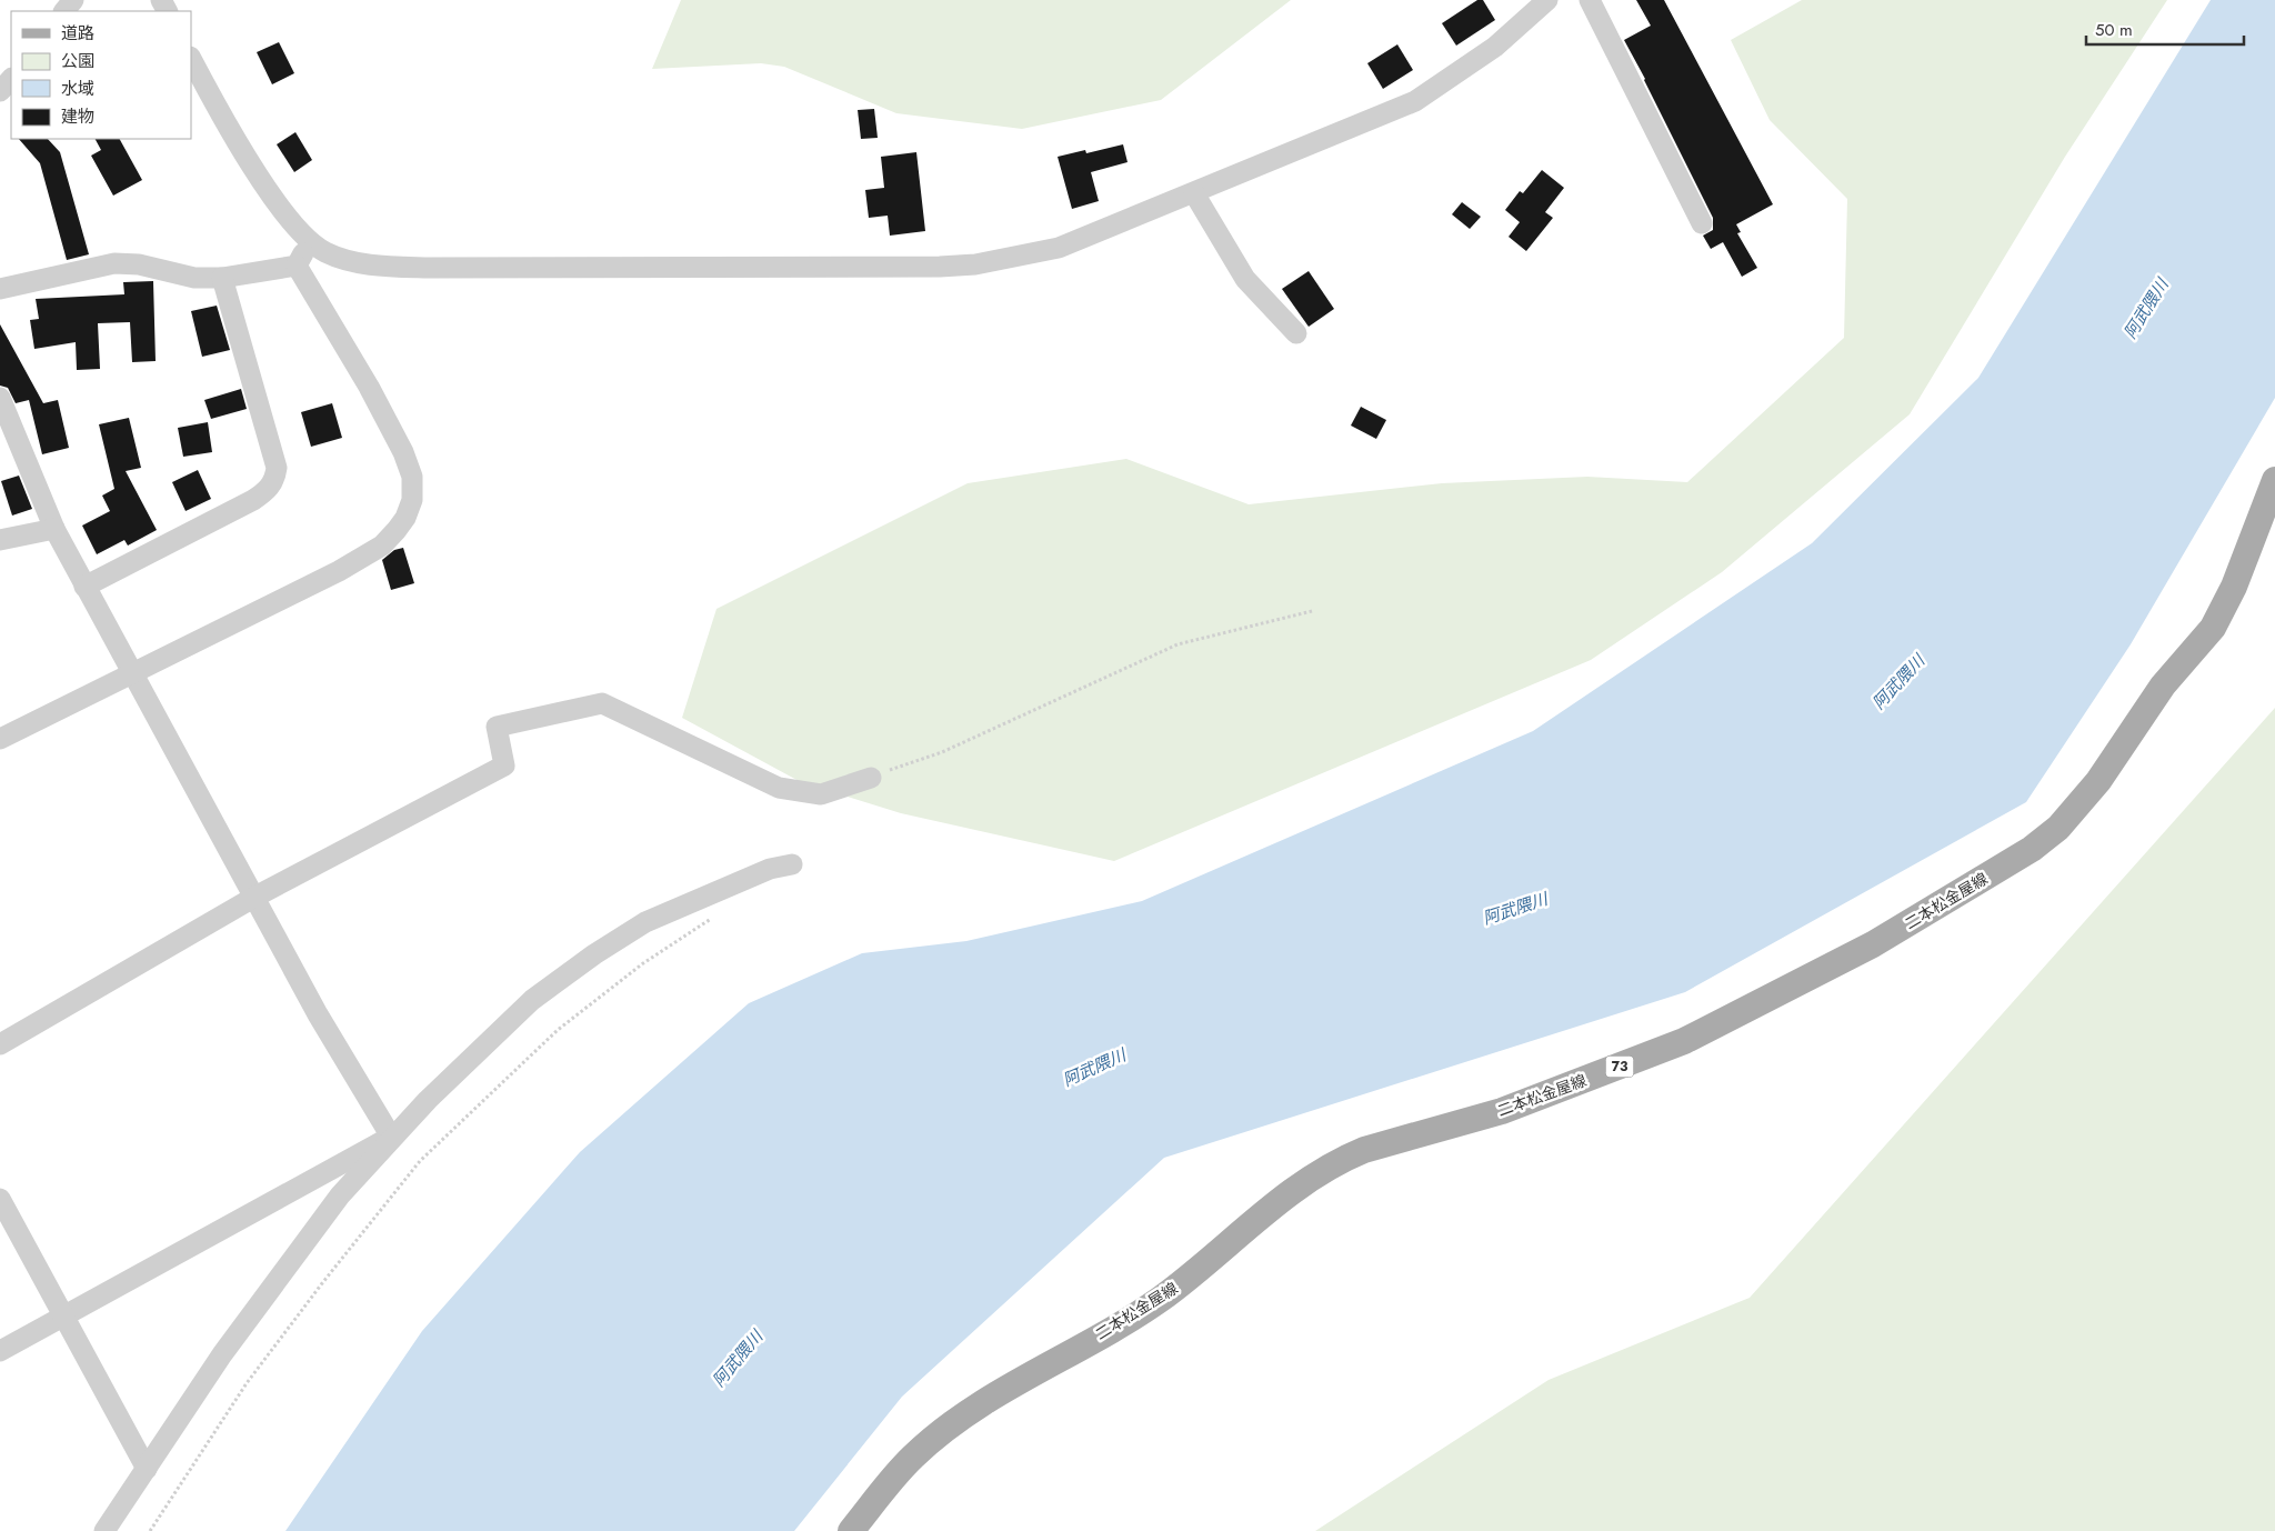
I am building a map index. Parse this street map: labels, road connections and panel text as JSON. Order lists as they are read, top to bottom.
{
  "streets": {
    "main road": ["二本松金屋線", "73"]
  },
  "water": ["阿武隈川"],
  "legend": [
    "道路",
    "公園",
    "水域",
    "建物"
  ],
  "scale_bar": "50 m"
}
